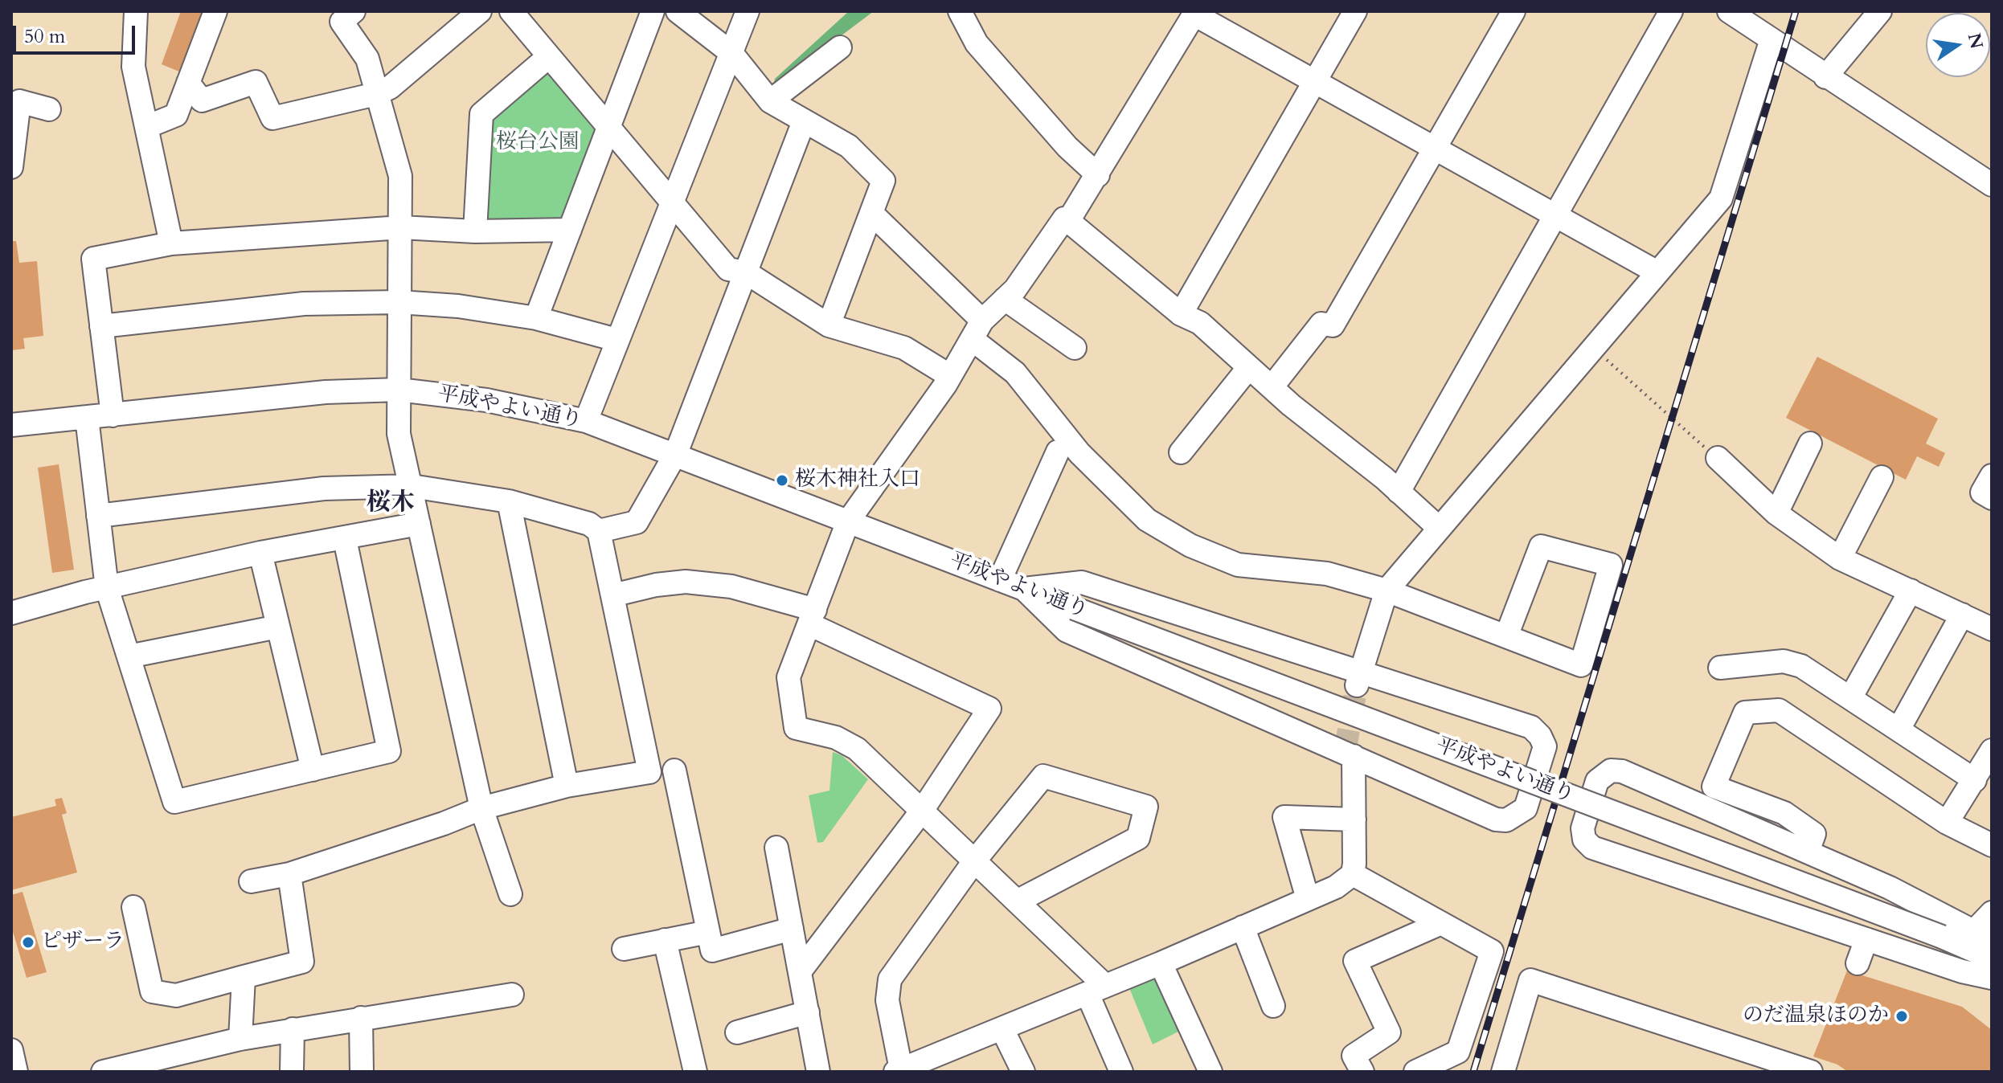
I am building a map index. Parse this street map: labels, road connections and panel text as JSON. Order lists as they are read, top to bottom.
{
  "streets": {
    "street": ["平成やよい通り"]
  },
  "districts": ["桜木"],
  "parks": ["桜台公園"],
  "places": ["桜木神社入口", "ピザーラ", "のだ温泉ほのか"],
  "scale_bar": "50 m",
  "north": "right"
}
